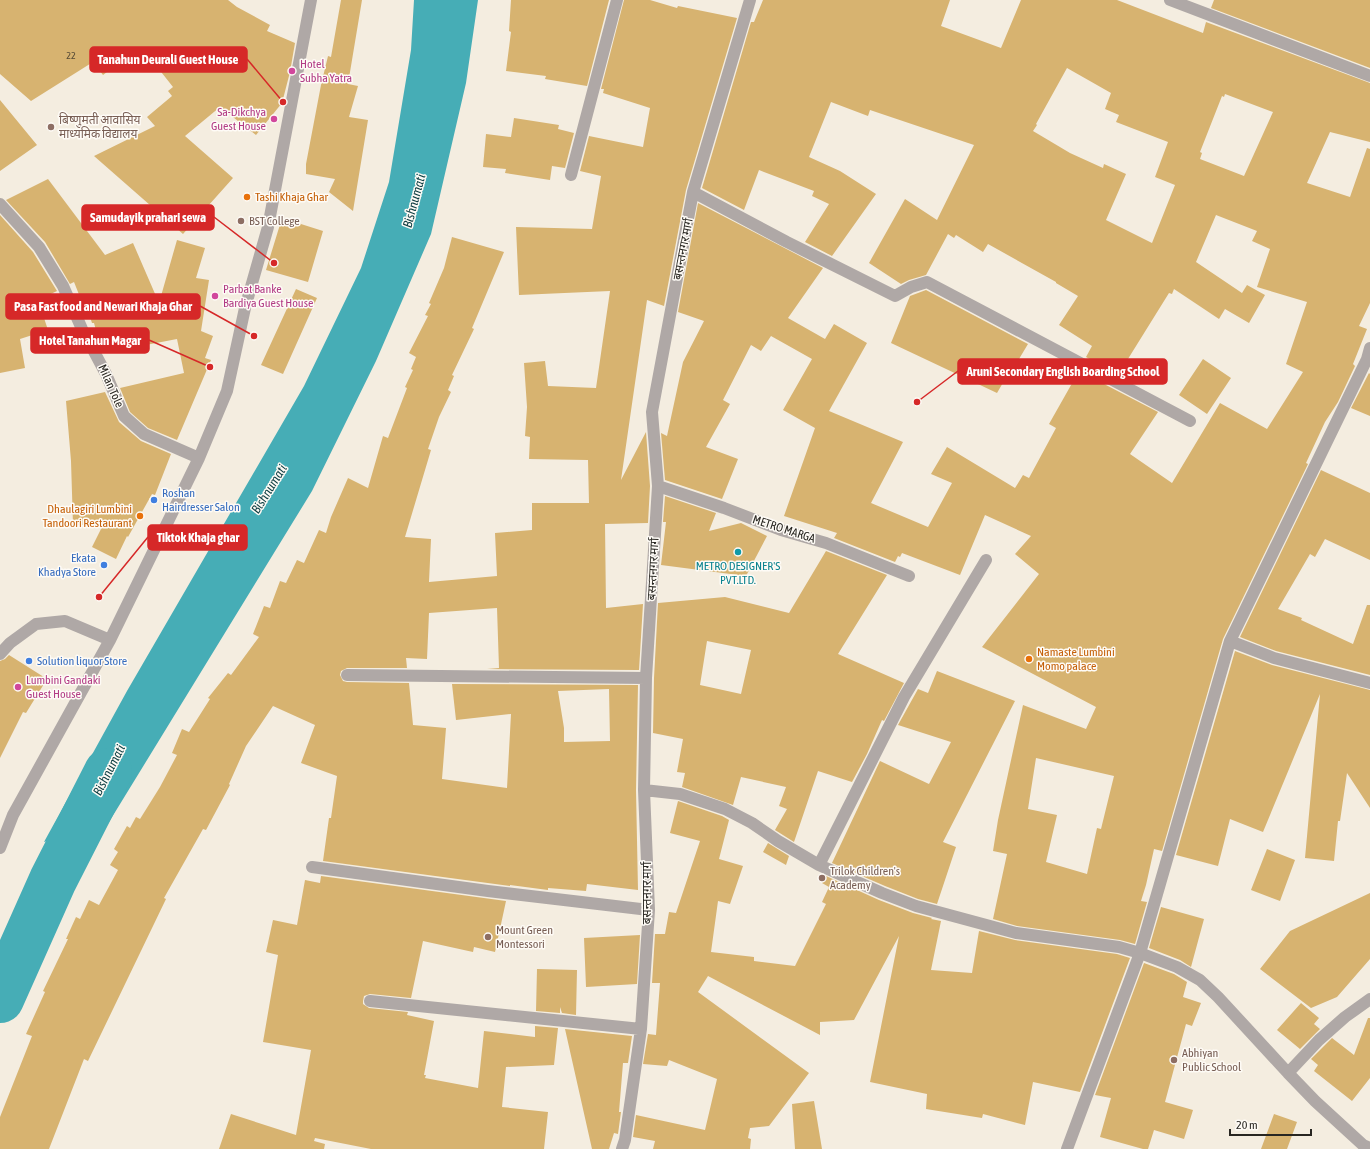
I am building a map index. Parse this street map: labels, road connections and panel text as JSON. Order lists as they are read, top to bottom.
{
  "streets": {
    "street": ["बसन्तनगर मार्ग", "Milan Tole", "METRO MARGA"]
  },
  "crossings": [
    ["बसन्तनगर मार्ग", "METRO MARGA"]
  ],
  "water": ["Bishnumati"],
  "places": [
    "Hotel Subha Yatra",
    "Tanahun Deurali Guest House",
    "Sa-Dikchya Guest House",
    "बिष्णुमती आवासिय माध्यमिक विद्यालय",
    "Tashi Khaja Ghar",
    "BST College",
    "Samudayik prahari sewa",
    "Parbat Banke Bardiya Guest House",
    "Pasa Fast food and Newari Khaja Ghar",
    "Hotel Tanahun Magar",
    "Aruni Secondary English Boarding School",
    "Roshan Hairdresser Salon",
    "Dhaulagiri Lumbini Tandoori Restaurant",
    "METRO DESIGNER'S PVT.LTD.",
    "Ekata Khadya Store",
    "Tiktok Khaja ghar",
    "Namaste Lumbini Momo palace",
    "Solution liquor Store",
    "Lumbini Gandaki Guest House",
    "Trilok Children's Academy",
    "Mount Green Montessori",
    "Abhiyan Public School"
  ],
  "house_numbers": ["22"],
  "scale_bar": "20 m"
}
